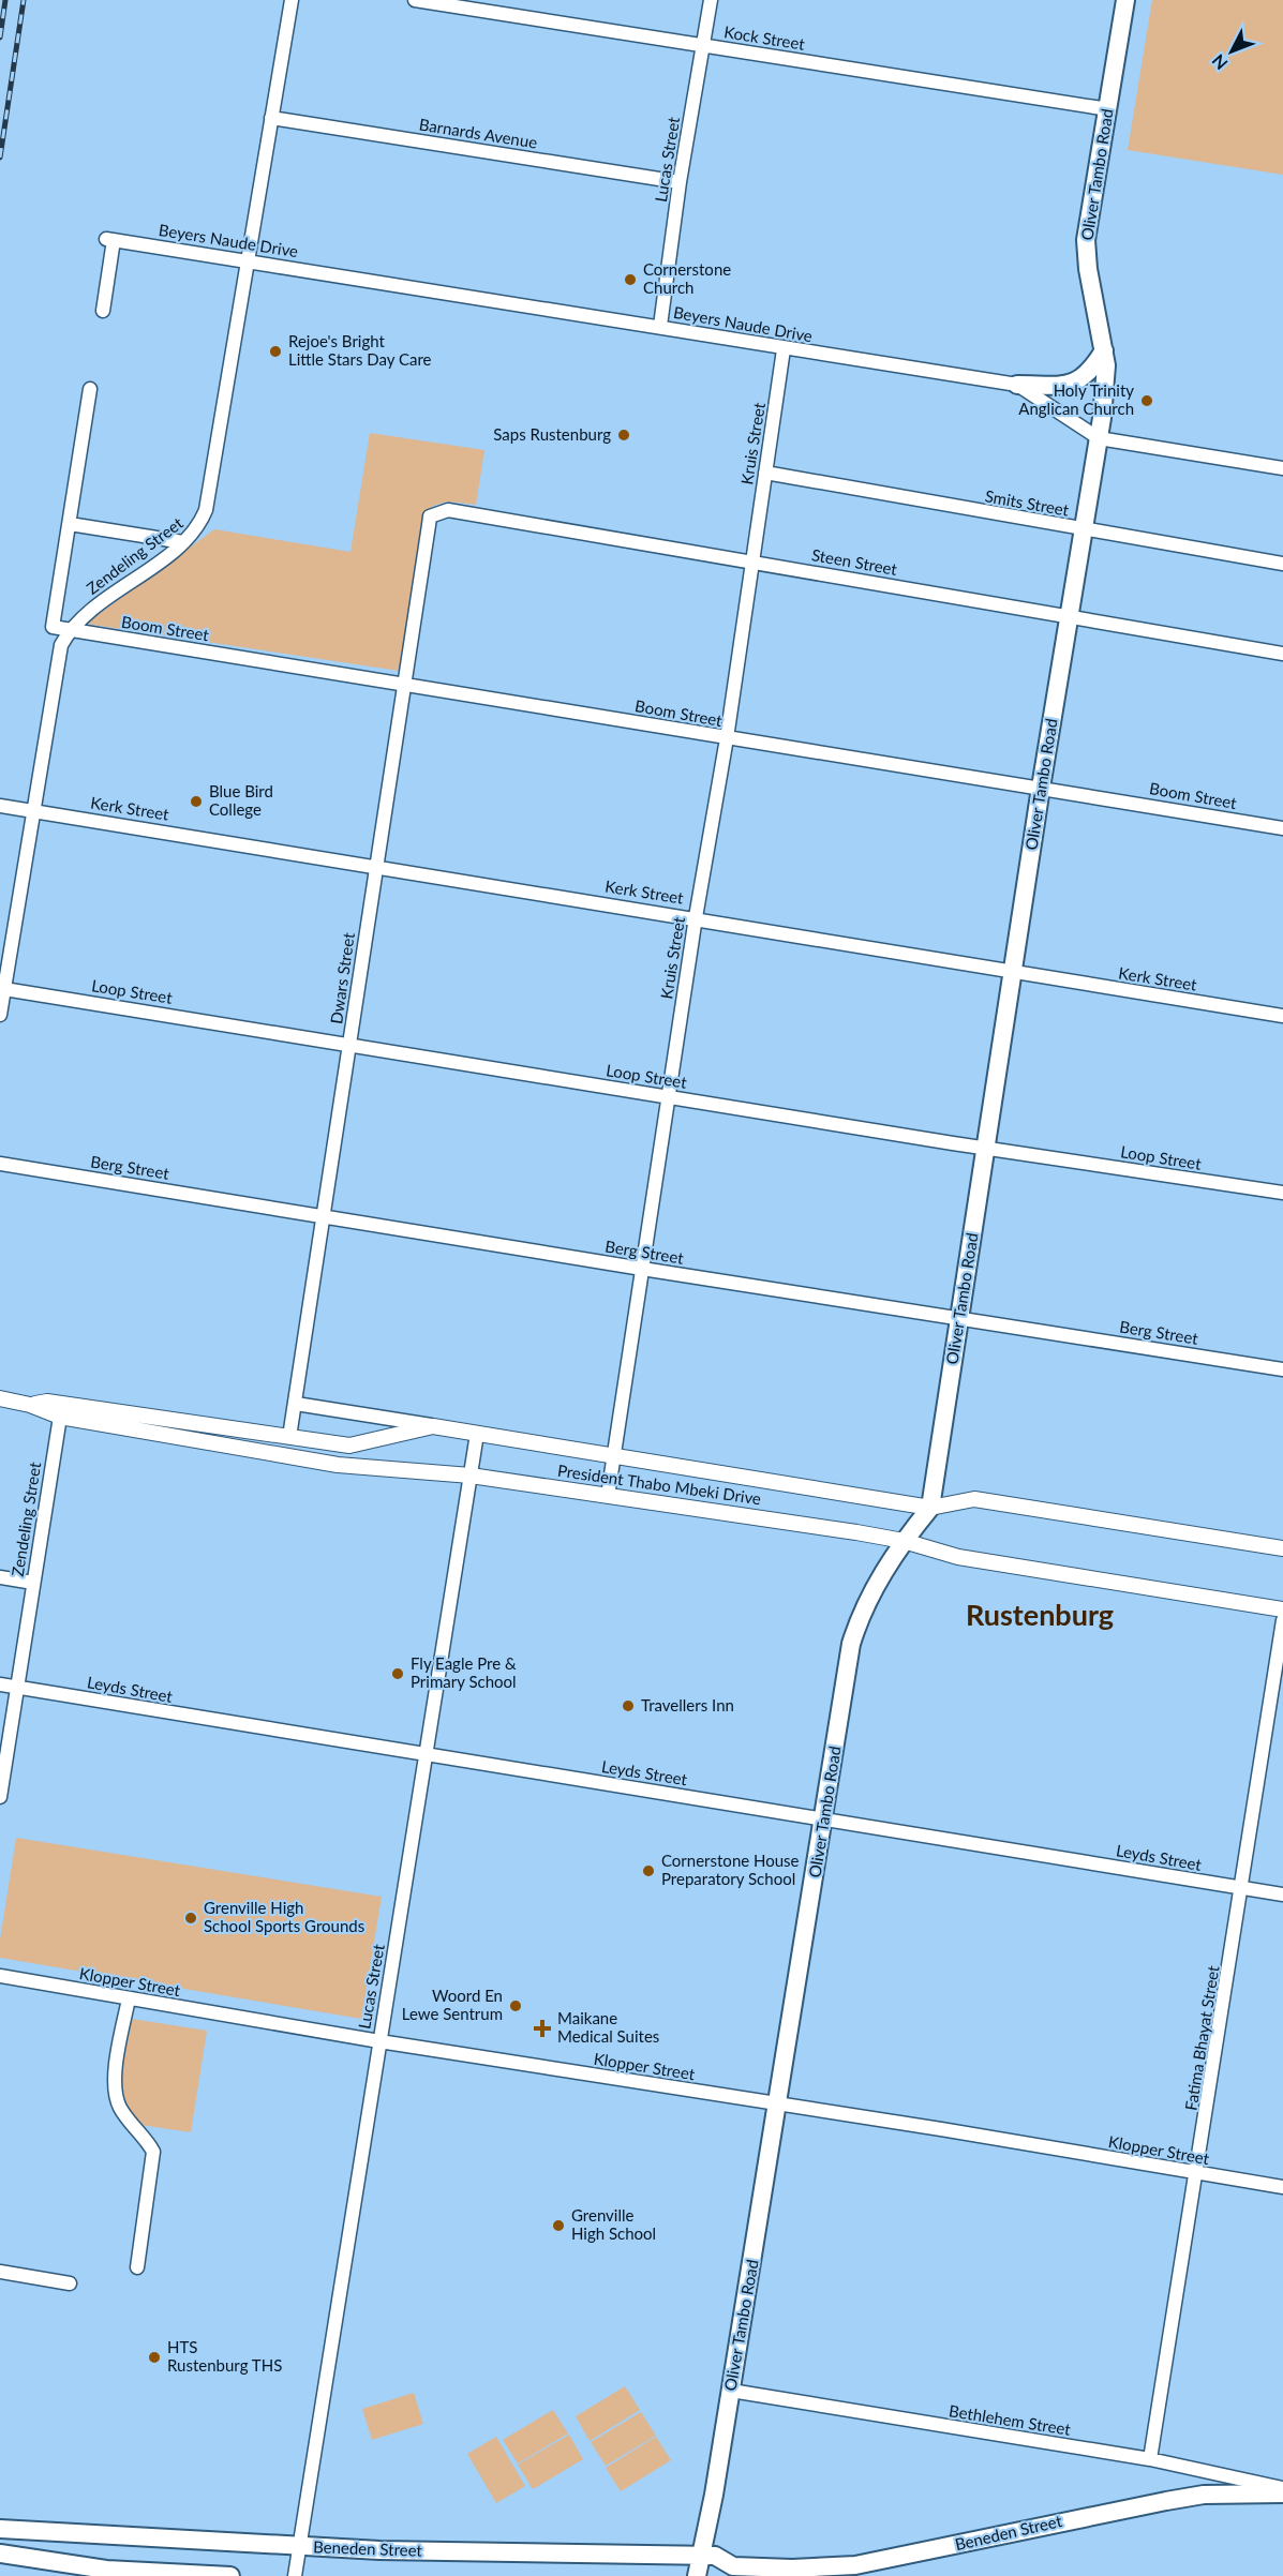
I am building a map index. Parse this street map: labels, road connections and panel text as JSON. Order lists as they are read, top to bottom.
{
  "streets": {
    "main road": ["Oliver Tambo Road", "Beneden Street"],
    "street": [
      "Kock Street",
      "Barnards Avenue",
      "Lucas Street",
      "Beyers Naude Drive",
      "Kruis Street",
      "Smits Street",
      "Zendeling Street",
      "Steen Street",
      "Boom Street",
      "Kerk Street",
      "Dwars Street",
      "Loop Street",
      "Berg Street",
      "President Thabo Mbeki Drive",
      "Leyds Street",
      "Klopper Street",
      "Fatima Bhayat Street",
      "Bethlehem Street"
    ]
  },
  "crossings": [
    ["Kock Street", "Lucas Street"],
    ["Kock Street", "Oliver Tambo Road"],
    ["Barnards Avenue", "Lucas Street"],
    ["Barnards Avenue", "Zendeling Street"],
    ["Lucas Street", "Beyers Naude Drive"],
    ["Lucas Street", "President Thabo Mbeki Drive"],
    ["Lucas Street", "Leyds Street"],
    ["Lucas Street", "Klopper Street"],
    ["Lucas Street", "Beneden Street"],
    ["Oliver Tambo Road", "Beyers Naude Drive"],
    ["Oliver Tambo Road", "Smits Street"],
    ["Oliver Tambo Road", "Steen Street"],
    ["Oliver Tambo Road", "Boom Street"],
    ["Oliver Tambo Road", "Kerk Street"],
    ["Oliver Tambo Road", "Loop Street"],
    ["Oliver Tambo Road", "Berg Street"],
    ["Oliver Tambo Road", "President Thabo Mbeki Drive"],
    ["Oliver Tambo Road", "Leyds Street"],
    ["Oliver Tambo Road", "Klopper Street"],
    ["Oliver Tambo Road", "Bethlehem Street"],
    ["Oliver Tambo Road", "Beneden Street"],
    ["Beyers Naude Drive", "Kruis Street"],
    ["Beyers Naude Drive", "Zendeling Street"],
    ["Kruis Street", "Smits Street"],
    ["Kruis Street", "Steen Street"],
    ["Kruis Street", "Boom Street"],
    ["Kruis Street", "Kerk Street"],
    ["Kruis Street", "Loop Street"],
    ["Kruis Street", "Berg Street"],
    ["Kruis Street", "President Thabo Mbeki Drive"],
    ["Zendeling Street", "Boom Street"],
    ["Zendeling Street", "Kerk Street"],
    ["Zendeling Street", "Loop Street"],
    ["Zendeling Street", "President Thabo Mbeki Drive"],
    ["Zendeling Street", "Leyds Street"],
    ["Steen Street", "Dwars Street"],
    ["Boom Street", "Dwars Street"],
    ["Kerk Street", "Dwars Street"],
    ["Dwars Street", "Loop Street"],
    ["Dwars Street", "Berg Street"],
    ["Dwars Street", "President Thabo Mbeki Drive"],
    ["Leyds Street", "Fatima Bhayat Street"],
    ["Klopper Street", "Fatima Bhayat Street"],
    ["Fatima Bhayat Street", "Bethlehem Street"]
  ],
  "districts": ["Rustenburg"],
  "places": {
    "other": [
      "Cornerstone Church",
      "Rejoe's Bright Little Stars Day Care",
      "Holy Trinity Anglican Church",
      "Saps Rustenburg",
      "Blue Bird College",
      "Fly Eagle Pre & Primary School",
      "Travellers Inn",
      "Cornerstone House Preparatory School",
      "Grenville High School Sports Grounds",
      "Woord En Lewe Sentrum",
      "Grenville High School",
      "HTS Rustenburg THS"
    ],
    "health": ["Maikane Medical Suites"]
  },
  "north": "bottom left"
}
